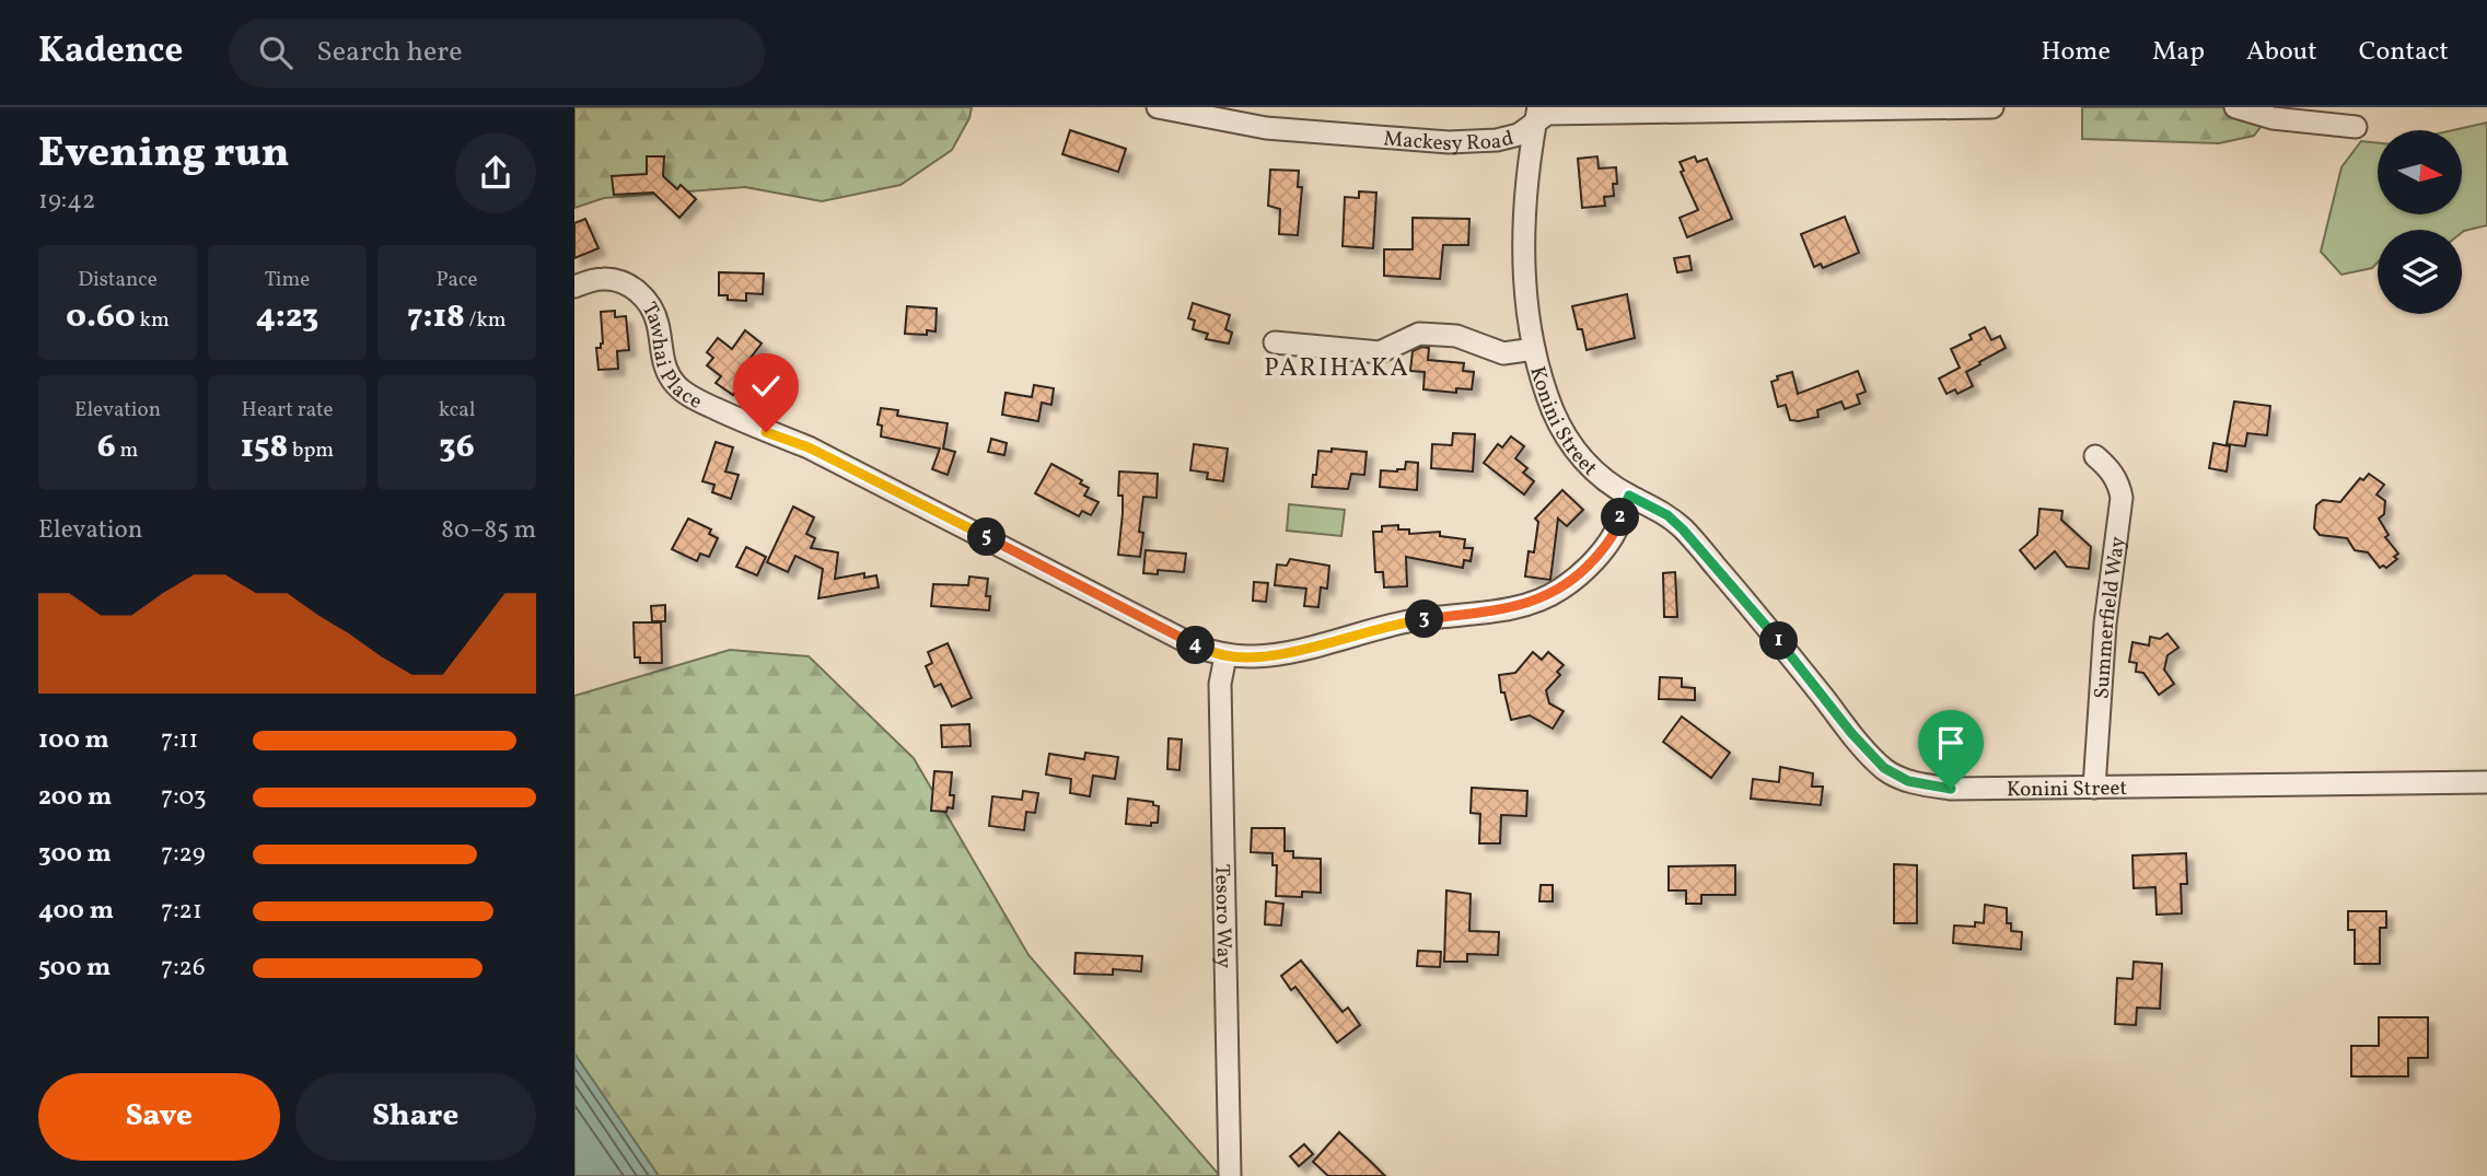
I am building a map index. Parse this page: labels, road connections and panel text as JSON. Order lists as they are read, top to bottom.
{
  "streets": {
    "street": [
      "Mackesy Road",
      "Tawhai Place",
      "Konini Street",
      "Summerfield Way",
      "Tesoro Way"
    ]
  },
  "crossings": [
    ["Mackesy Road", "Konini Street"],
    ["Tawhai Place", "Konini Street"],
    ["Tawhai Place", "Tesoro Way"],
    ["Konini Street", "Summerfield Way"]
  ],
  "districts": ["PARIHAKA"],
  "north": "right",
  "page": {
    "header": "Kadence",
    "search": "Search here",
    "nav": [
      "Home",
      "Map",
      "About",
      "Contact"
    ],
    "heading": ["Evening run", "19:42"],
    "stats": [
      ["Distance", "0.60 km"],
      ["Time", "4:23"],
      ["Pace", "7:18 /km"],
      ["Elevation", "6 m"],
      ["Heart rate", "158 bpm"],
      ["kcal", "36"]
    ],
    "chart": ["Elevation", "80–85 m"],
    "pins": [
      "2",
      "5",
      "3",
      "1",
      "4"
    ],
    "list": [
      {
        "name": "100 m",
        "note": "7:11"
      },
      {
        "name": "200 m",
        "note": "7:03"
      },
      {
        "name": "300 m",
        "note": "7:29"
      },
      {
        "name": "400 m",
        "note": "7:21"
      },
      {
        "name": "500 m",
        "note": "7:26"
      }
    ],
    "buttons": ["Save", "Share"]
  }
}
